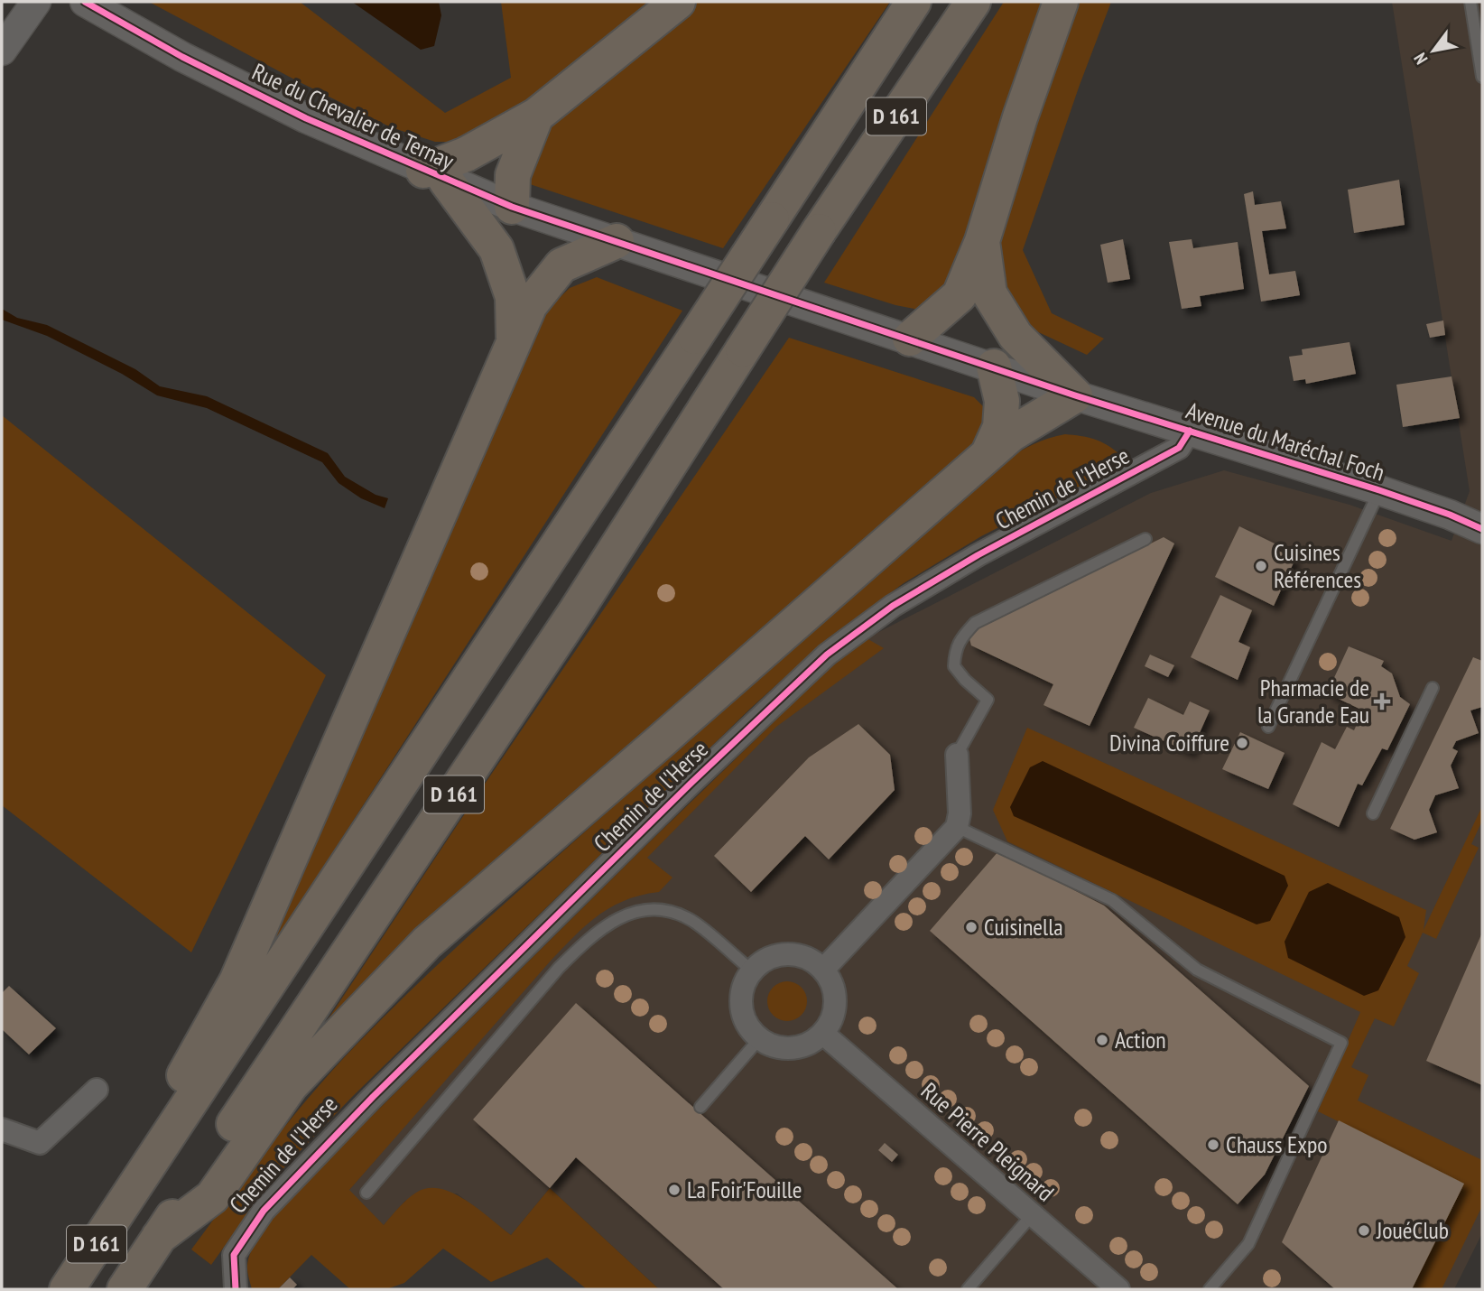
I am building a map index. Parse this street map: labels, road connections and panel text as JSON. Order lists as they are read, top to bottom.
{
  "streets": {
    "main road": ["D 161"],
    "street": [
      "Rue du Chevalier de Ternay",
      "Avenue du Maréchal Foch",
      "Chemin de l'Herse",
      "Rue Pierre Pleignard"
    ]
  },
  "crossings": [
    ["Rue du Chevalier de Ternay", "Avenue du Maréchal Foch"],
    ["Avenue du Maréchal Foch", "Chemin de l'Herse"]
  ],
  "places": {
    "other": [
      "Cuisines Références",
      "Divina Coiffure",
      "Cuisinella",
      "Action",
      "Chauss Expo",
      "La Foir'Fouille",
      "JouéClub"
    ],
    "health": ["Pharmacie de la Grande Eau"]
  },
  "north": "bottom left"
}
